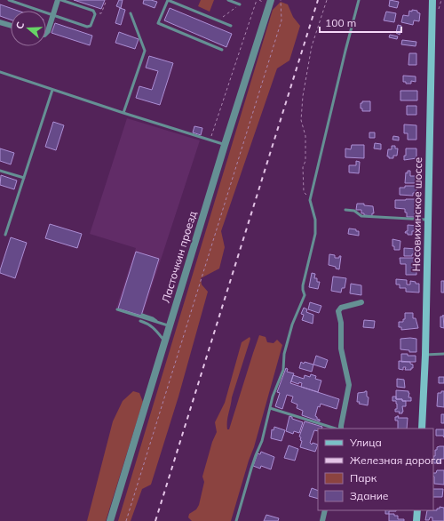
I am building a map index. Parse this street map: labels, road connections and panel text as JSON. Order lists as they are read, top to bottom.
{
  "streets": {
    "main road": ["Носовихинское шоссе"],
    "street": ["Ласточкин проезд"]
  },
  "legend": [
    "Улица",
    "Железная дорога",
    "Парк",
    "Здание"
  ],
  "scale_bar": "100 m",
  "north": "left"
}
